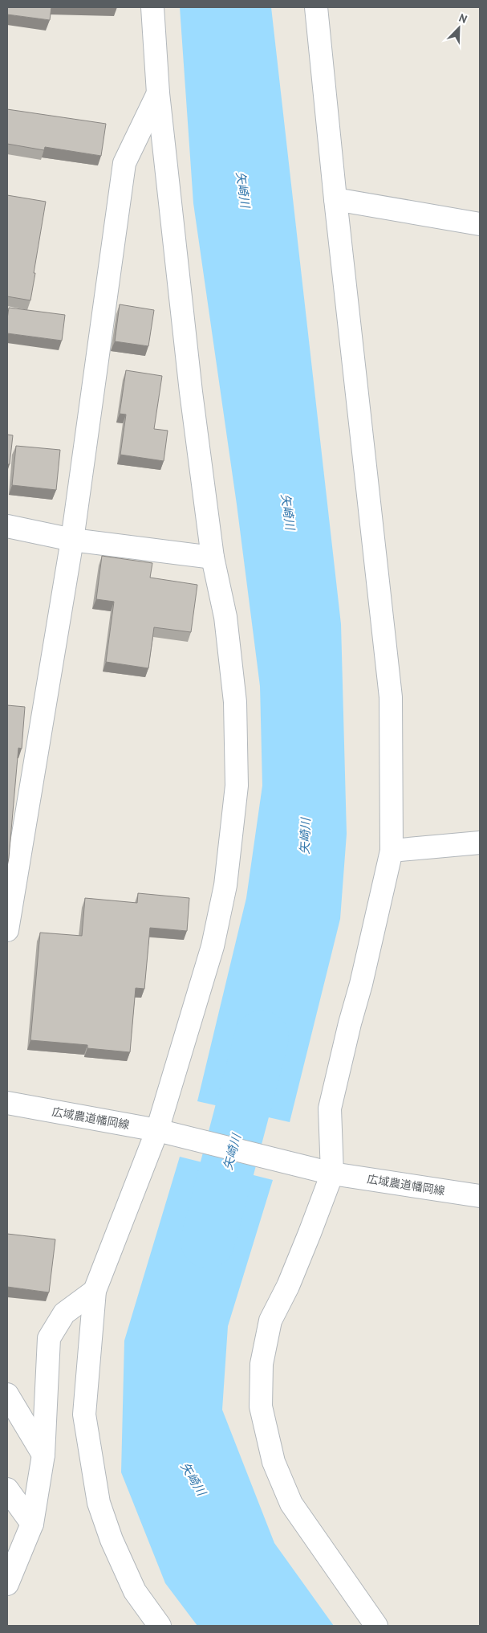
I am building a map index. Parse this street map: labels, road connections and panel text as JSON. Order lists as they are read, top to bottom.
{
  "streets": {
    "street": ["広域農道幡岡線"]
  },
  "water": ["矢崎川"],
  "north": "top right"
}
